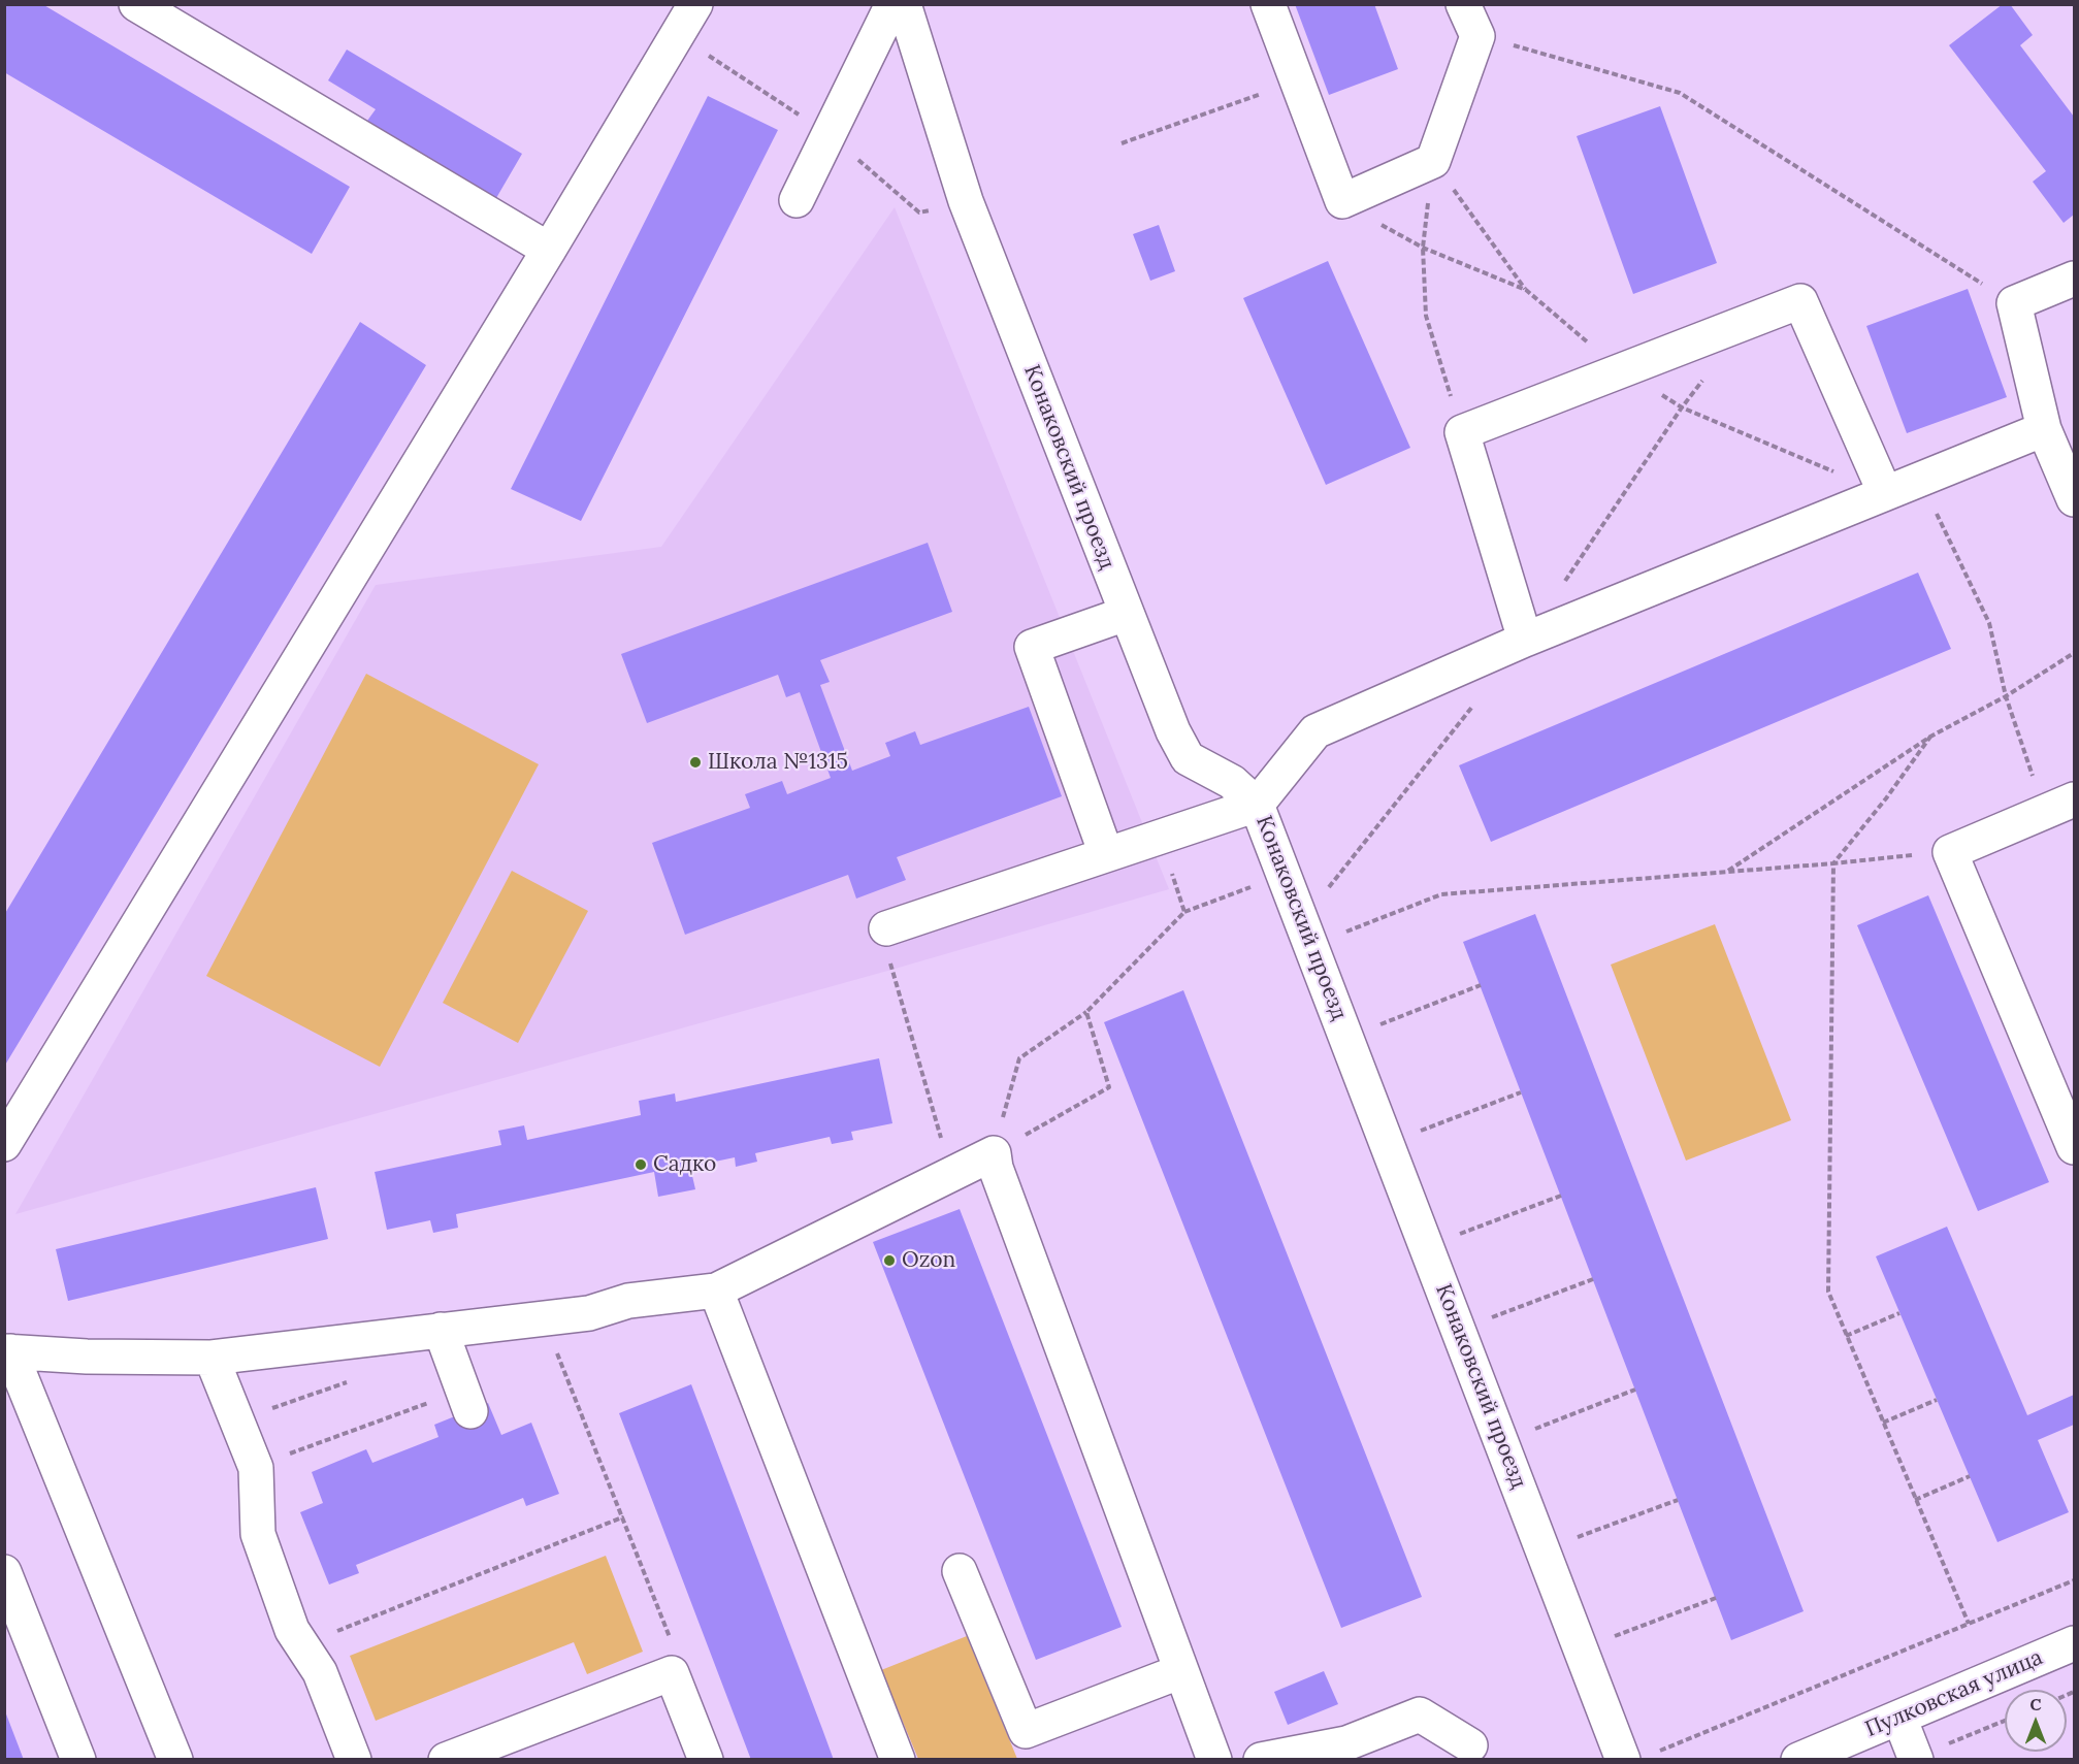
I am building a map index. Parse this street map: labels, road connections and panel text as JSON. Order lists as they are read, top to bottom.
{
  "streets": {
    "street": ["Конаковский проезд", "Пулковская улица"]
  },
  "places": ["Школа №1315", "Садко", "Ozon"],
  "north": "top"
}
